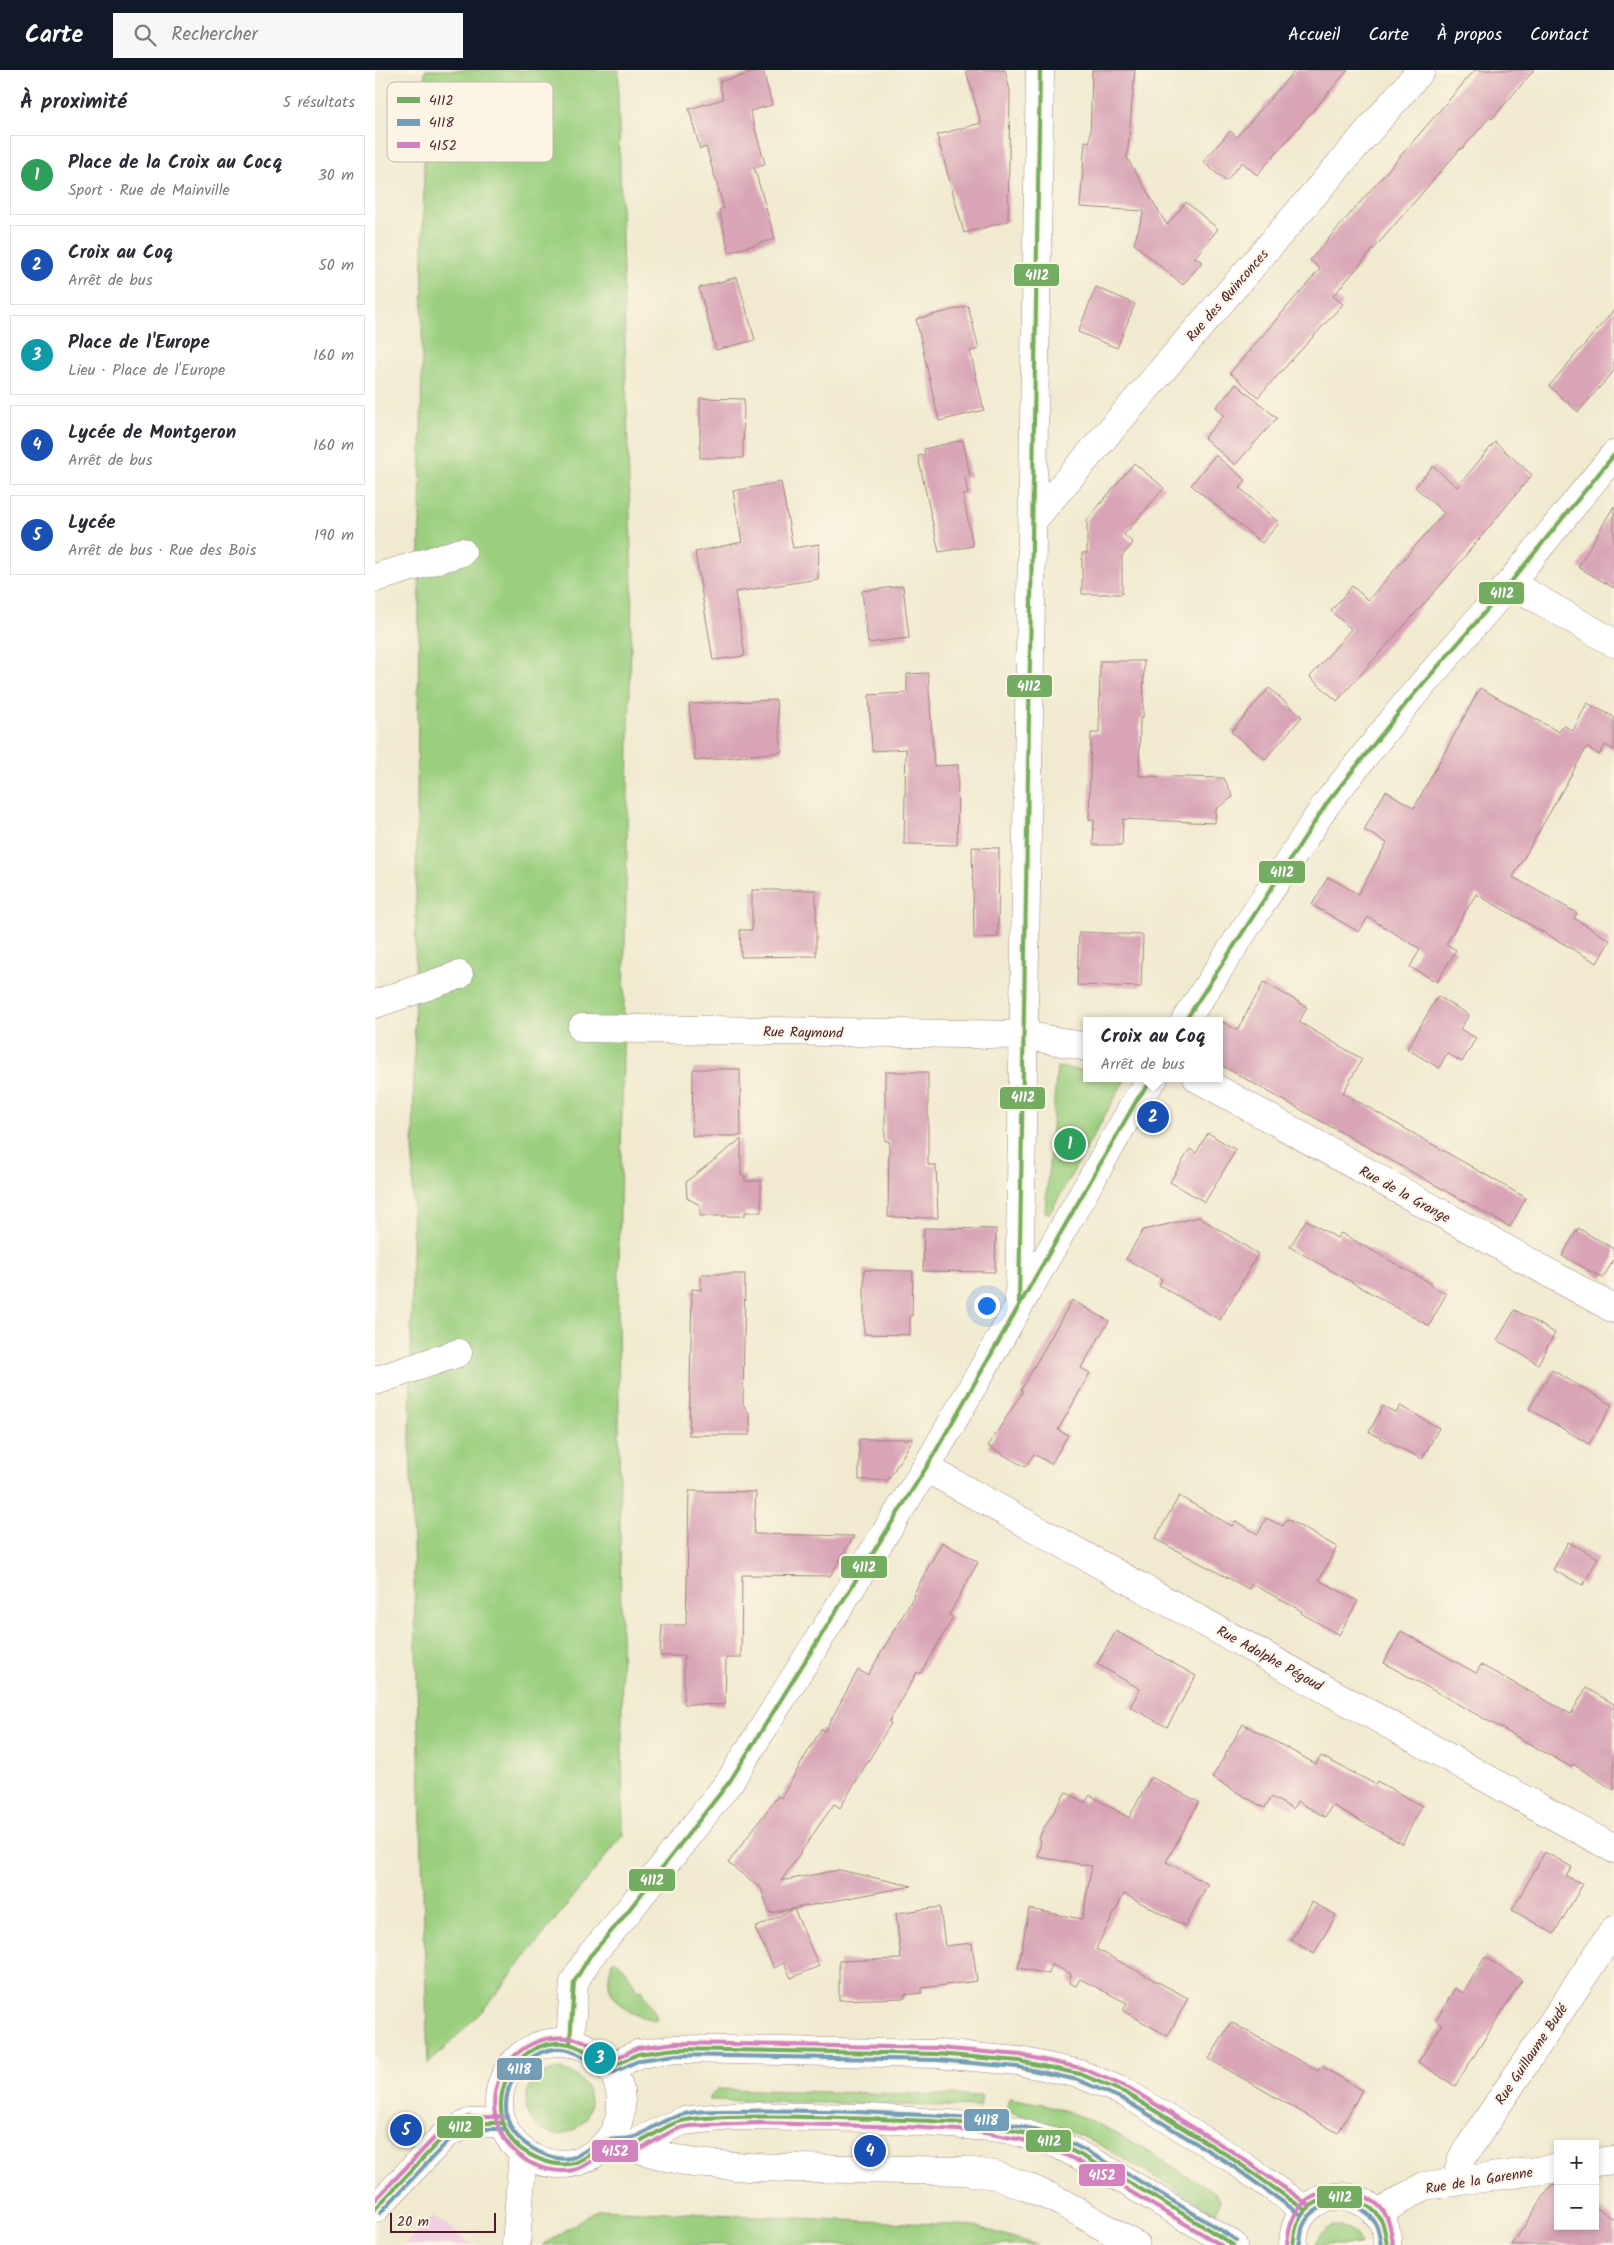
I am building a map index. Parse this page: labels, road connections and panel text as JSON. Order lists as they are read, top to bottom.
{
  "streets": {
    "street": [
      "Rue des Quinconces",
      "Rue Raymond",
      "Rue de la Grange",
      "Rue Adolphe Pégoud",
      "Rue Guillaume Budé",
      "Rue de la Garenne"
    ]
  },
  "crossings": [
    ["Rue Guillaume Budé", "Rue de la Garenne"]
  ],
  "lines": ["transit line 4112", "transit line 4152", "transit line 4118"],
  "legend": ["4112", "4118", "4152"],
  "scale_bar": "20 m",
  "page": {
    "header": "Carte",
    "search": "Rechercher",
    "nav": [
      "Accueil",
      "Carte",
      "À propos",
      "Contact"
    ],
    "heading": ["À proximité", "5 résultats"],
    "list": [
      {
        "mark": "1",
        "name": "Place de la Croix au Cocq",
        "note": "Sport · Rue de Mainville",
        "value": "30 m"
      },
      {
        "mark": "2",
        "name": "Croix au Coq",
        "note": "Arrêt de bus",
        "value": "50 m"
      },
      {
        "mark": "3",
        "name": "Place de l'Europe",
        "note": "Lieu · Place de l'Europe",
        "value": "160 m"
      },
      {
        "mark": "4",
        "name": "Lycée de Montgeron",
        "note": "Arrêt de bus",
        "value": "160 m"
      },
      {
        "mark": "5",
        "name": "Lycée",
        "note": "Arrêt de bus · Rue des Bois",
        "value": "190 m"
      }
    ],
    "popup": ["Croix au Coq", "Arrêt de bus"],
    "pins": [
      "2",
      "1",
      "3",
      "5",
      "4"
    ],
    "map_buttons": ["+", "−"],
    "scale": "20 m"
  }
}
